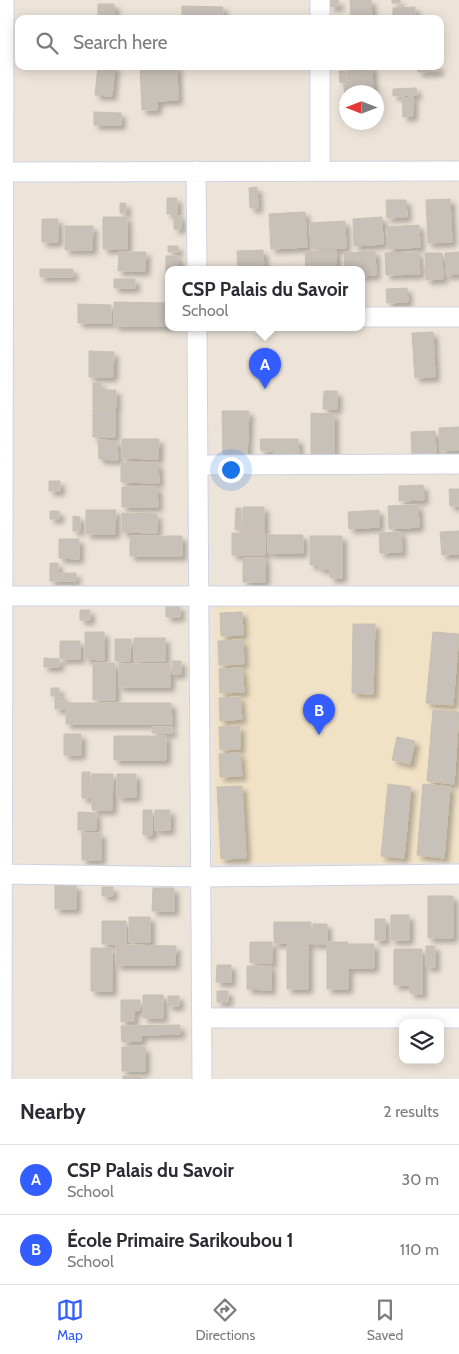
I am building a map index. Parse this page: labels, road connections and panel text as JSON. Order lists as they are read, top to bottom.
{
  "north": "left",
  "page": {
    "search": "Search here",
    "popup": ["CSP Palais du Savoir", "School"],
    "pins": ["A", "B"],
    "heading": ["Nearby", "2 results"],
    "list": [
      {
        "mark": "A",
        "name": "CSP Palais du Savoir",
        "note": "School",
        "value": "30 m"
      },
      {
        "mark": "B",
        "name": "École Primaire Sarikoubou 1",
        "note": "School",
        "value": "110 m"
      }
    ],
    "nav": ["Map", "Directions", "Saved"]
  }
}
